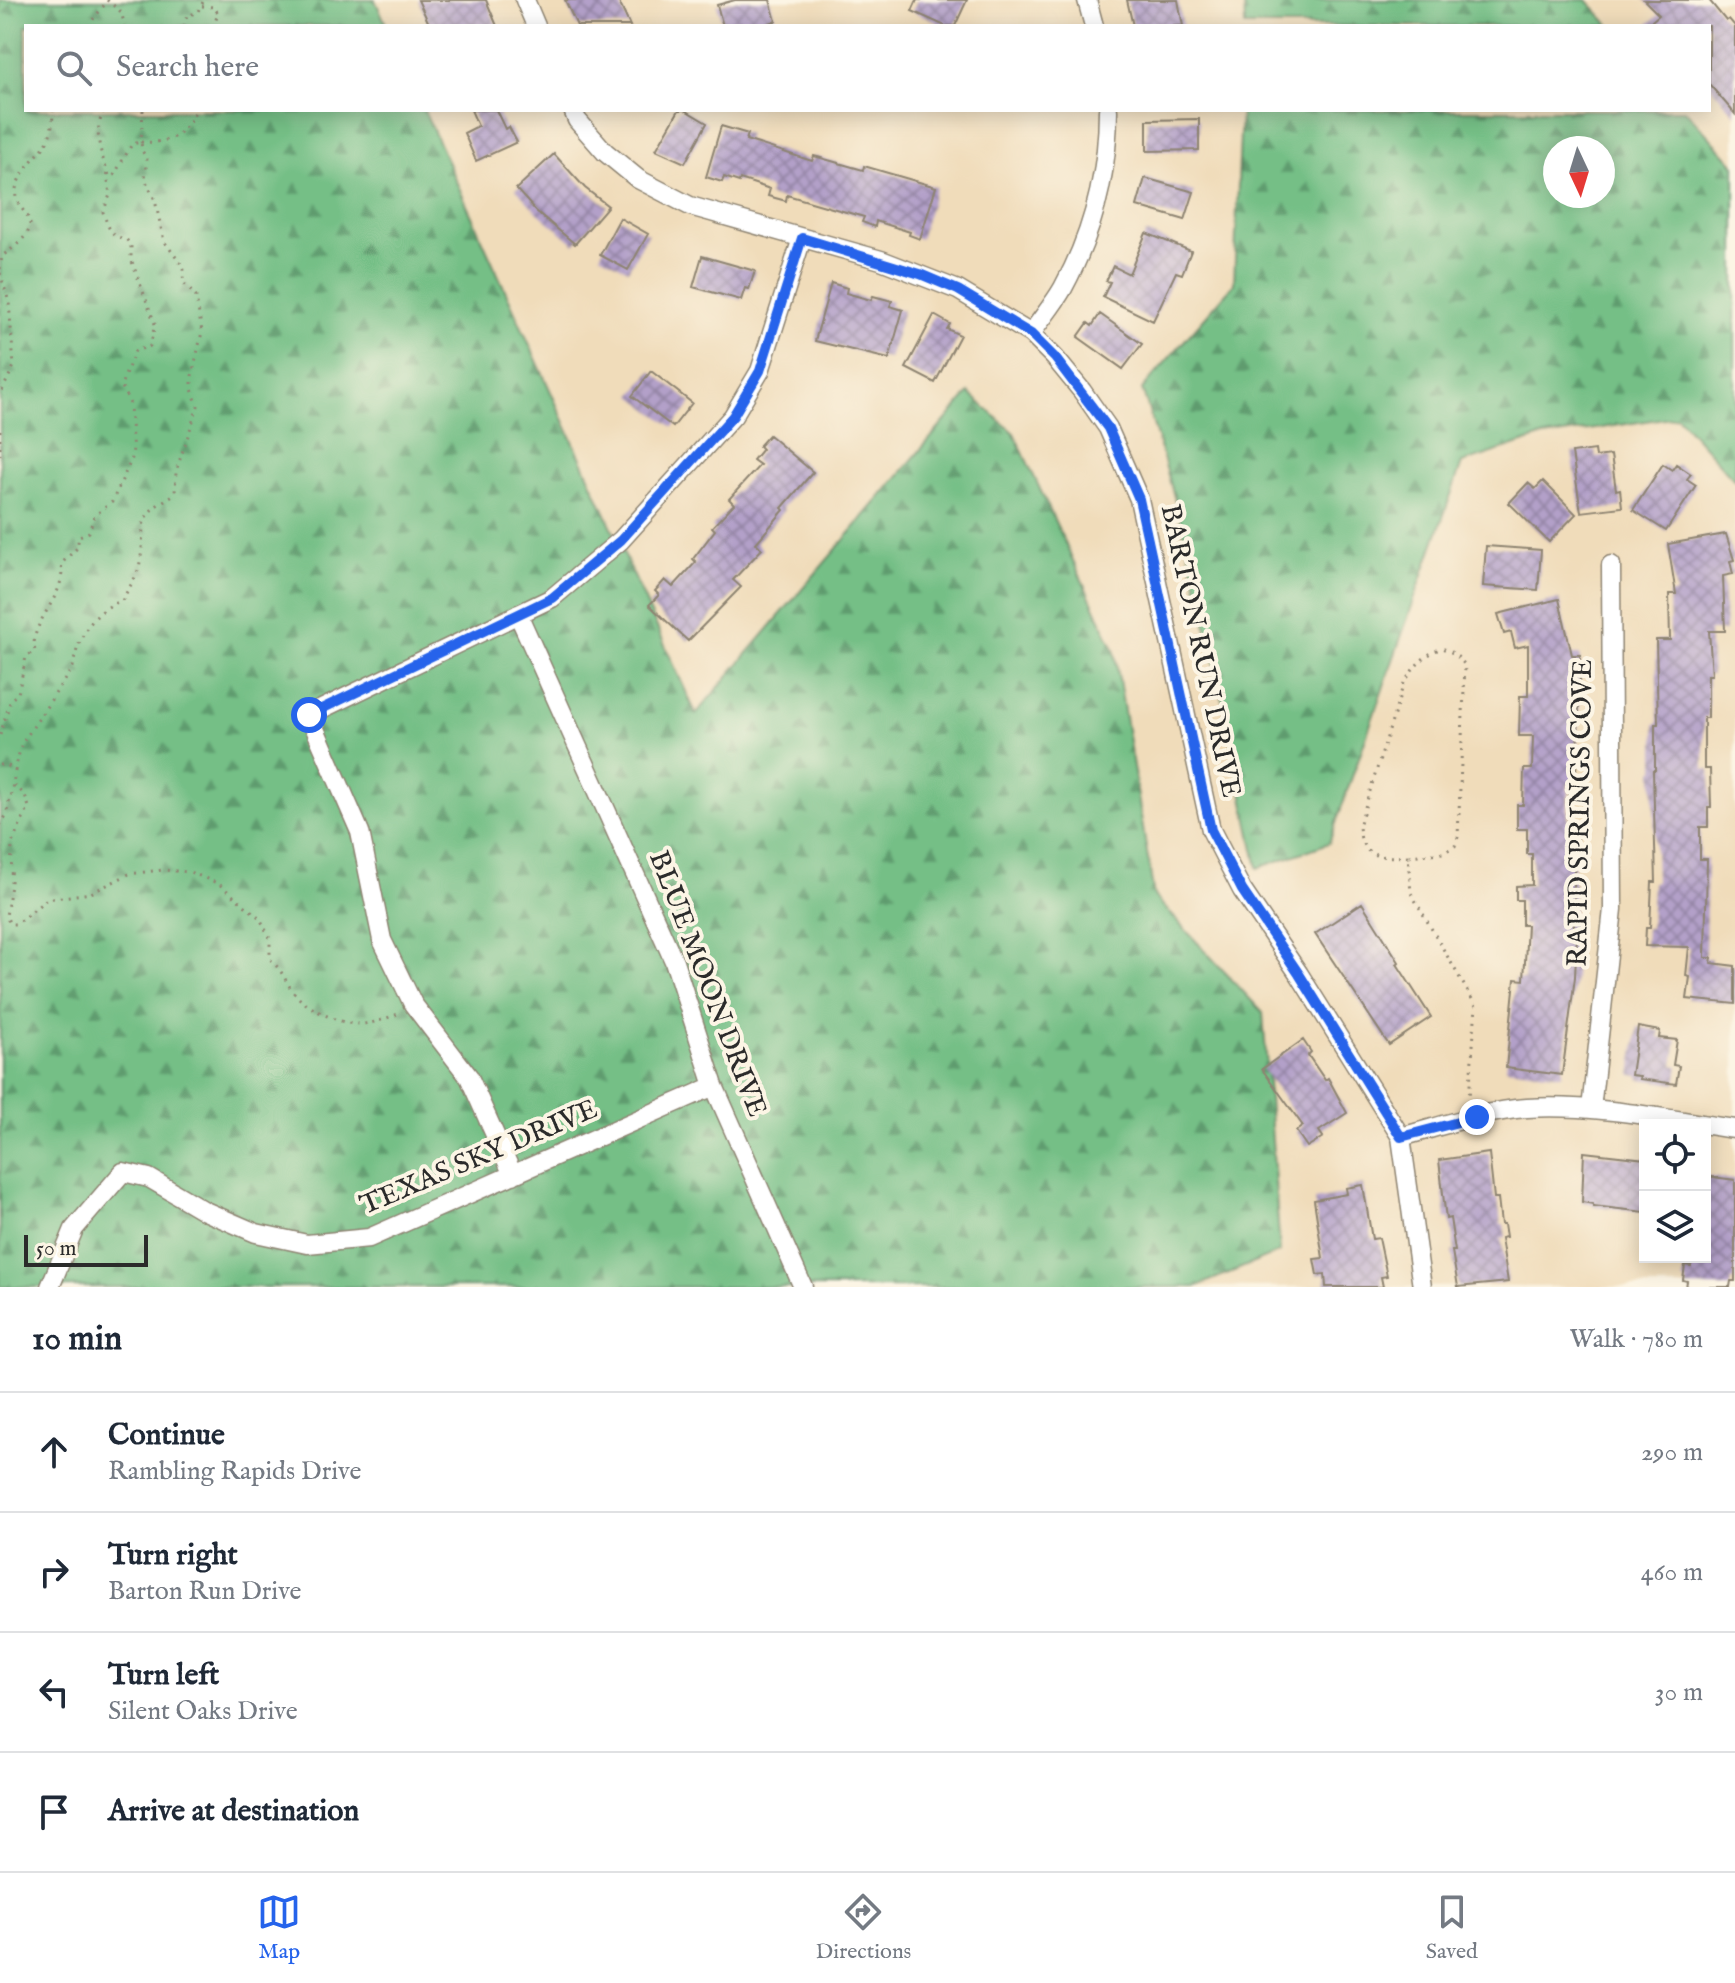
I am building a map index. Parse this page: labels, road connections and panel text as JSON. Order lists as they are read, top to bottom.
{
  "streets": {
    "street": [
      "BARTON RUN DRIVE",
      "RAPID SPRINGS COVE",
      "BLUE MOON DRIVE",
      "TEXAS SKY DRIVE"
    ]
  },
  "crossings": [
    ["BLUE MOON DRIVE", "TEXAS SKY DRIVE"]
  ],
  "scale_bar": "50 m",
  "north": "bottom",
  "page": {
    "search": "Search here",
    "scale": "50 m",
    "heading": ["10 min", "Walk · 780 m"],
    "list": [
      ["Continue", "Rambling Rapids Drive", "290 m"],
      ["Turn right", "Barton Run Drive", "460 m"],
      ["Turn left", "Silent Oaks Drive", "30 m"],
      "Arrive at destination"
    ],
    "nav": ["Map", "Directions", "Saved"]
  }
}
